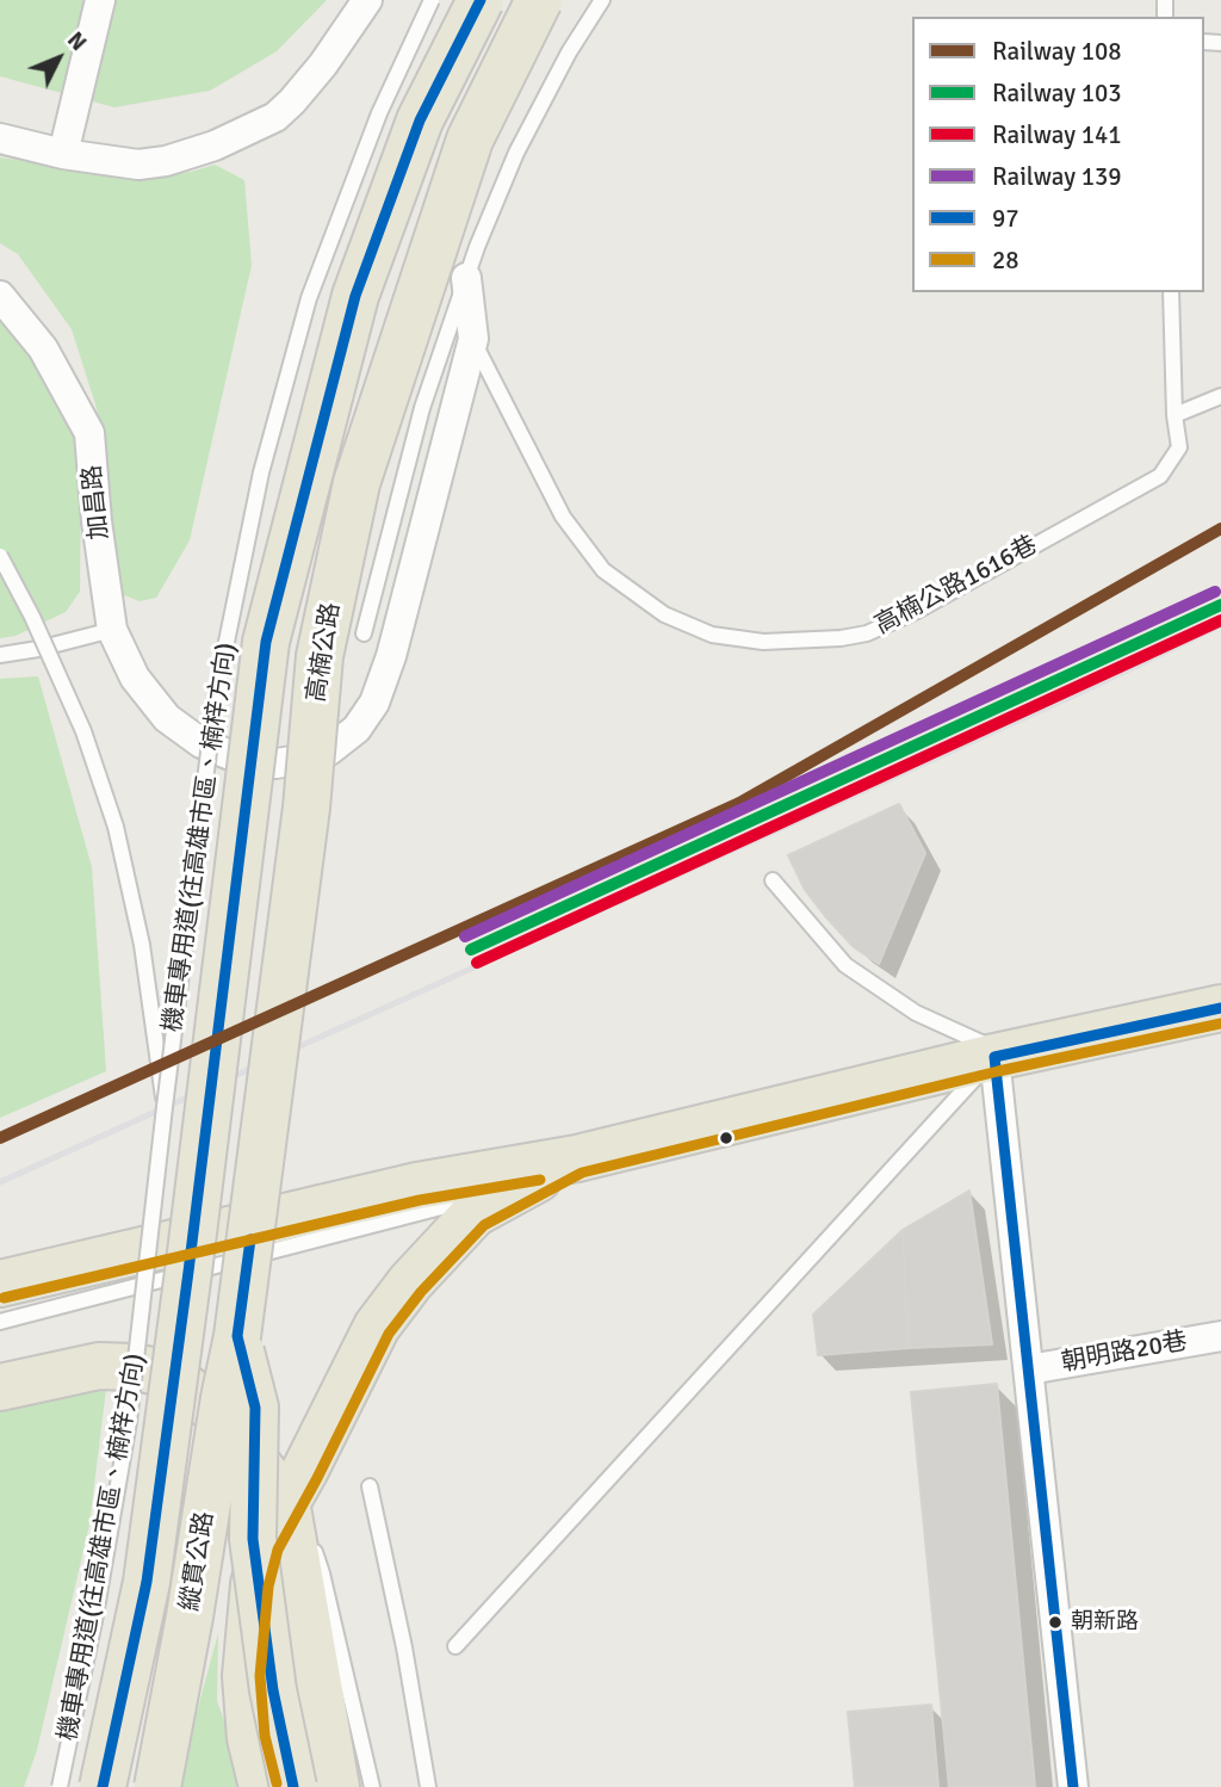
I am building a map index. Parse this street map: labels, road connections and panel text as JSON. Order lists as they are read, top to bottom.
{
  "streets": {
    "main road": ["高楠公路", "縱貫公路"],
    "street": ["加昌路", "朝明路20巷"],
    "lane": ["高楠公路1616巷", "機車專用道(往高雄市區、楠梓方向)"]
  },
  "crossings": [
    ["加昌路", "高楠公路1616巷"],
    ["高楠公路", "縱貫公路"]
  ],
  "places": ["朝新路"],
  "lines": [
    "transit line 97",
    "rail line 108",
    "rail line 139",
    "rail line 103",
    "rail line 141",
    "transit line 28"
  ],
  "legend": [
    "Railway 108",
    "Railway 103",
    "Railway 141",
    "Railway 139",
    "97",
    "28"
  ],
  "north": "top right"
}
